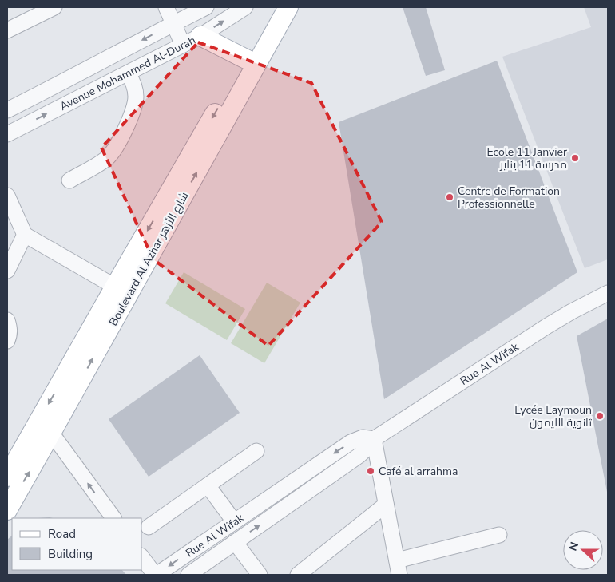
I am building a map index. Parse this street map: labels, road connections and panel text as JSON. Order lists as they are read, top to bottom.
{
  "streets": {
    "main road": ["Boulevard Al Azhar شارع الأزهر"],
    "street": ["Avenue Mohammed Al-Durah", "Rue Al Wifak"]
  },
  "places": [
    "Ecole 11 Janvier مدرسة 11 يناير",
    "Centre de Formation Professionnelle",
    "Lycée Laymoun ثانوية الليمون",
    "Café al arrahma"
  ],
  "legend": ["Road", "Building"],
  "north": "left"
}
